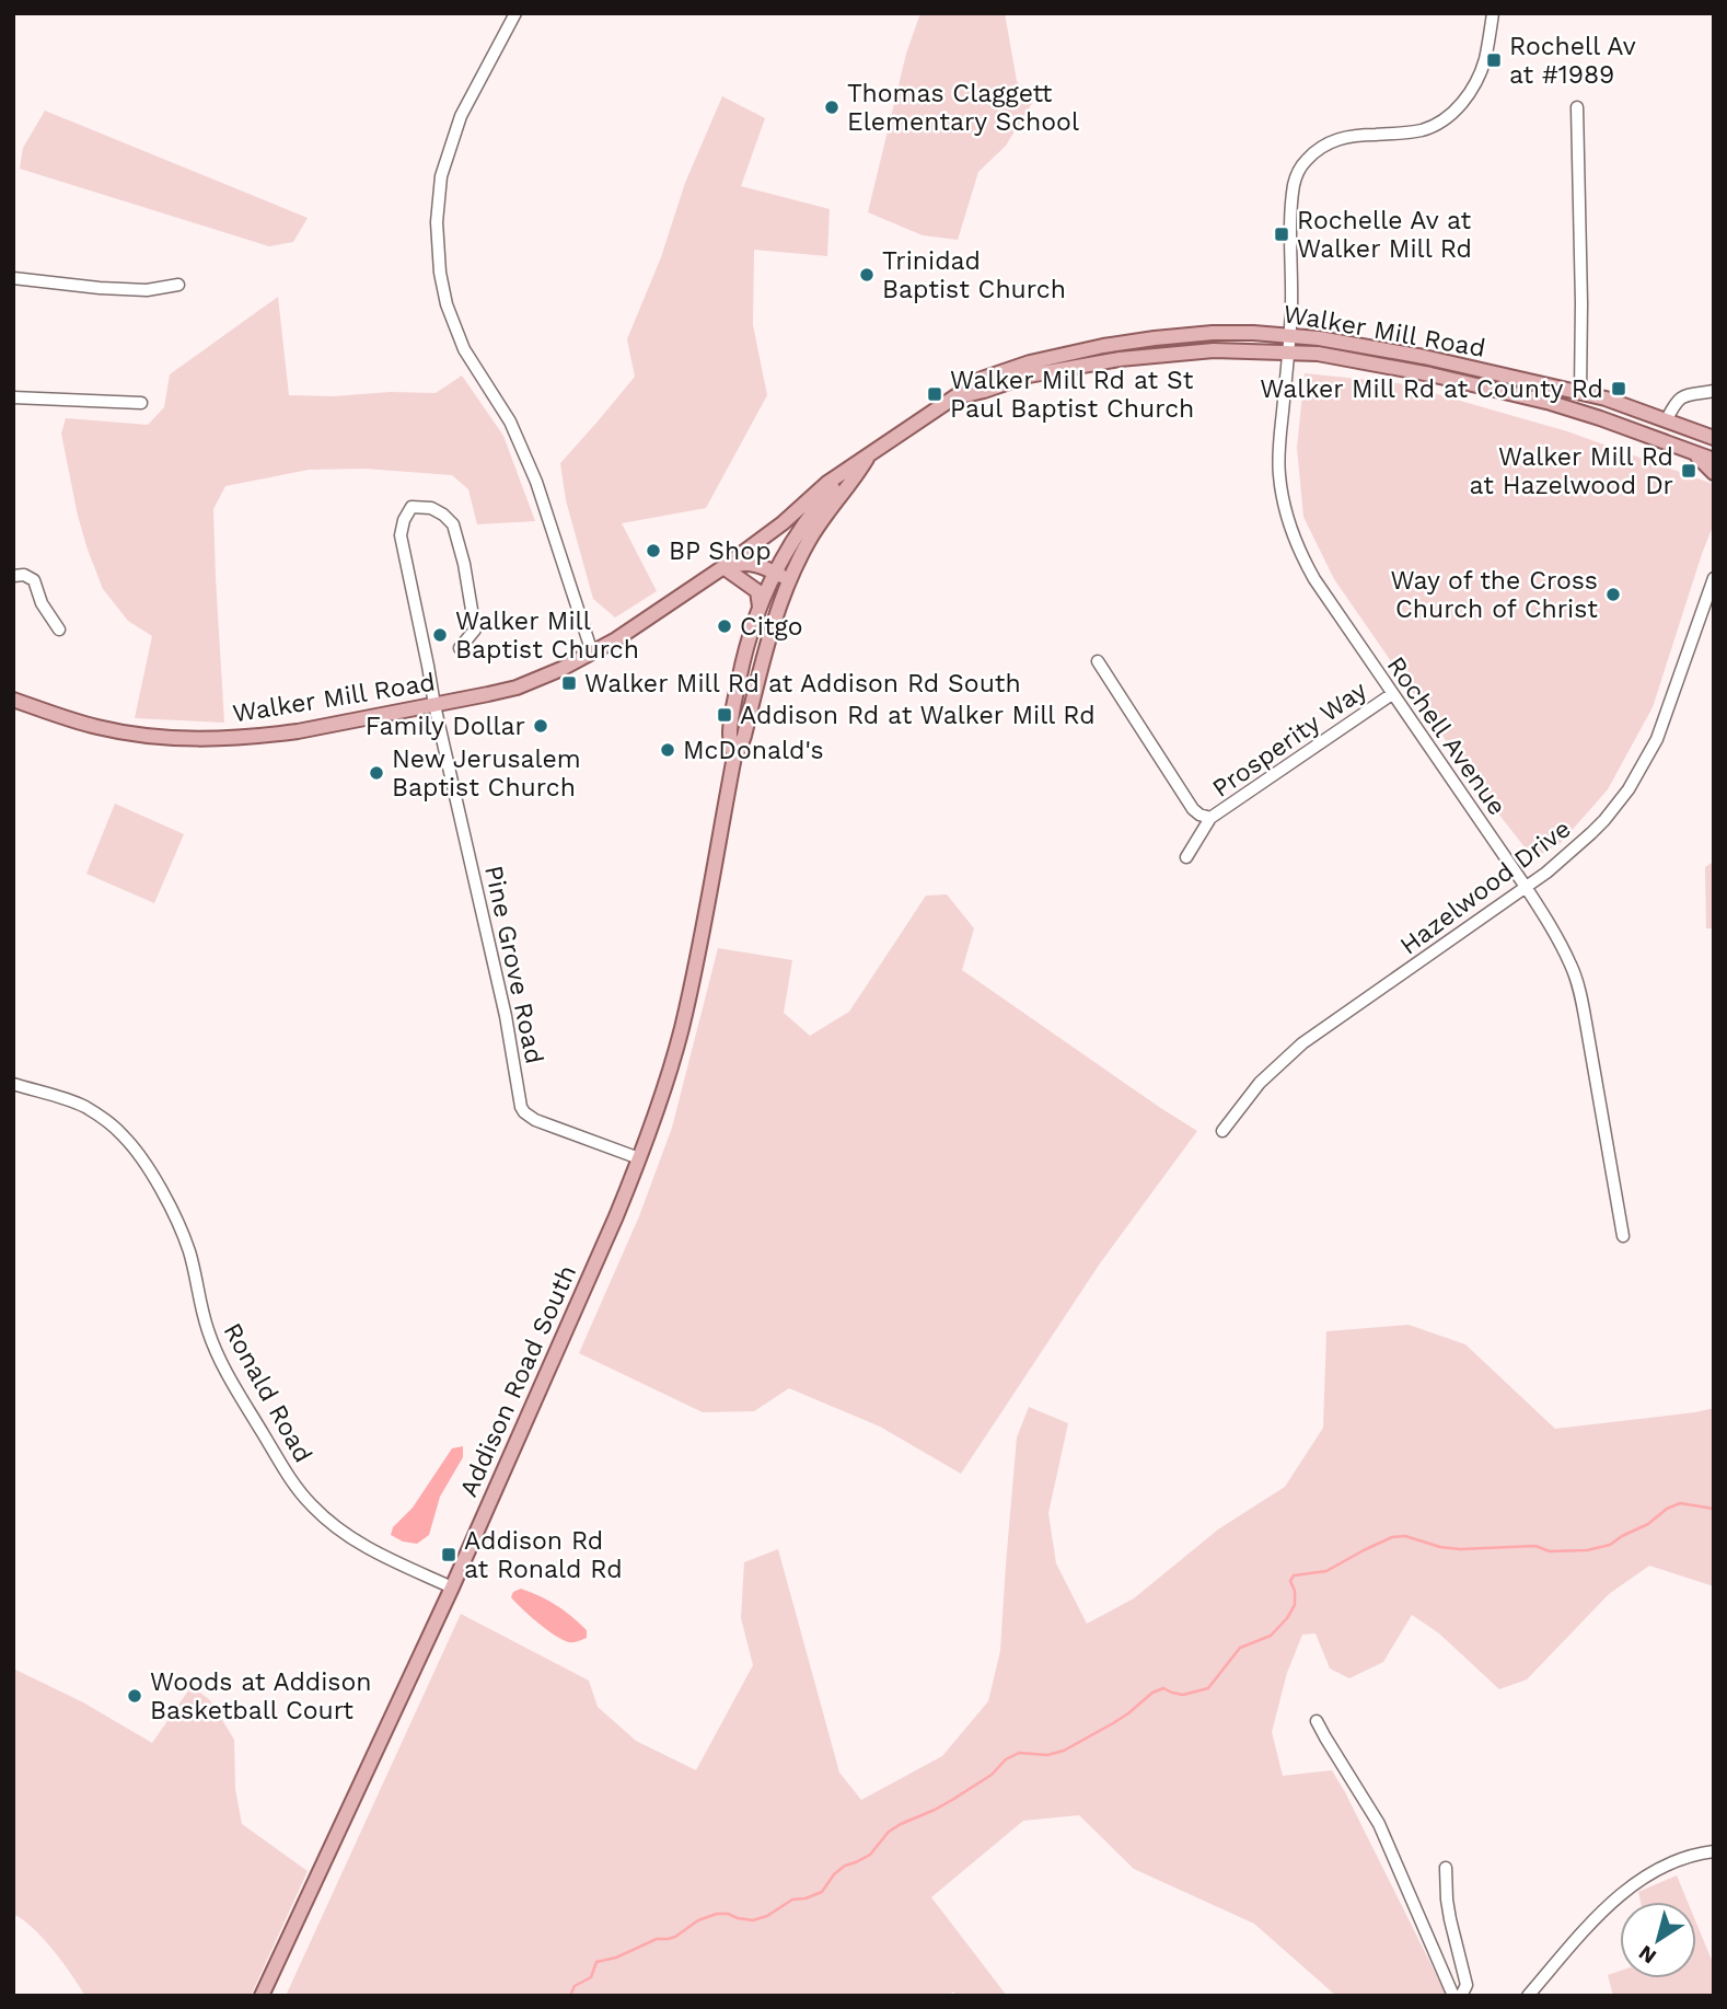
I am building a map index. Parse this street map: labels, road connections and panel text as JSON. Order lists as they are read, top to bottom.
{
  "streets": {
    "main road": ["Walker Mill Road", "Addison Road South"],
    "street": [
      "Rochell Avenue",
      "Prosperity Way",
      "Hazelwood Drive",
      "Pine Grove Road",
      "Ronald Road"
    ]
  },
  "crossings": [
    ["Walker Mill Road", "Rochell Avenue"],
    ["Walker Mill Road", "Pine Grove Road"],
    ["Walker Mill Road", "Addison Road South"],
    ["Rochell Avenue", "Prosperity Way"],
    ["Rochell Avenue", "Hazelwood Drive"],
    ["Pine Grove Road", "Addison Road South"],
    ["Addison Road South", "Ronald Road"]
  ],
  "places": {
    "transit": [
      "Rochell Av at #1989",
      "Rochelle Av at Walker Mill Rd",
      "Walker Mill Rd at County Rd",
      "Walker Mill Rd at St Paul Baptist Church",
      "Walker Mill Rd at Hazelwood Dr",
      "Walker Mill Rd at Addison Rd South",
      "Addison Rd at Walker Mill Rd",
      "Addison Rd at Ronald Rd"
    ],
    "other": [
      "Thomas Claggett Elementary School",
      "Trinidad Baptist Church",
      "BP Shop",
      "Way of the Cross Church of Christ",
      "Citgo",
      "Walker Mill Baptist Church",
      "Family Dollar",
      "McDonald's",
      "New Jerusalem Baptist Church",
      "Woods at Addison Basketball Court"
    ]
  },
  "north": "bottom left"
}
